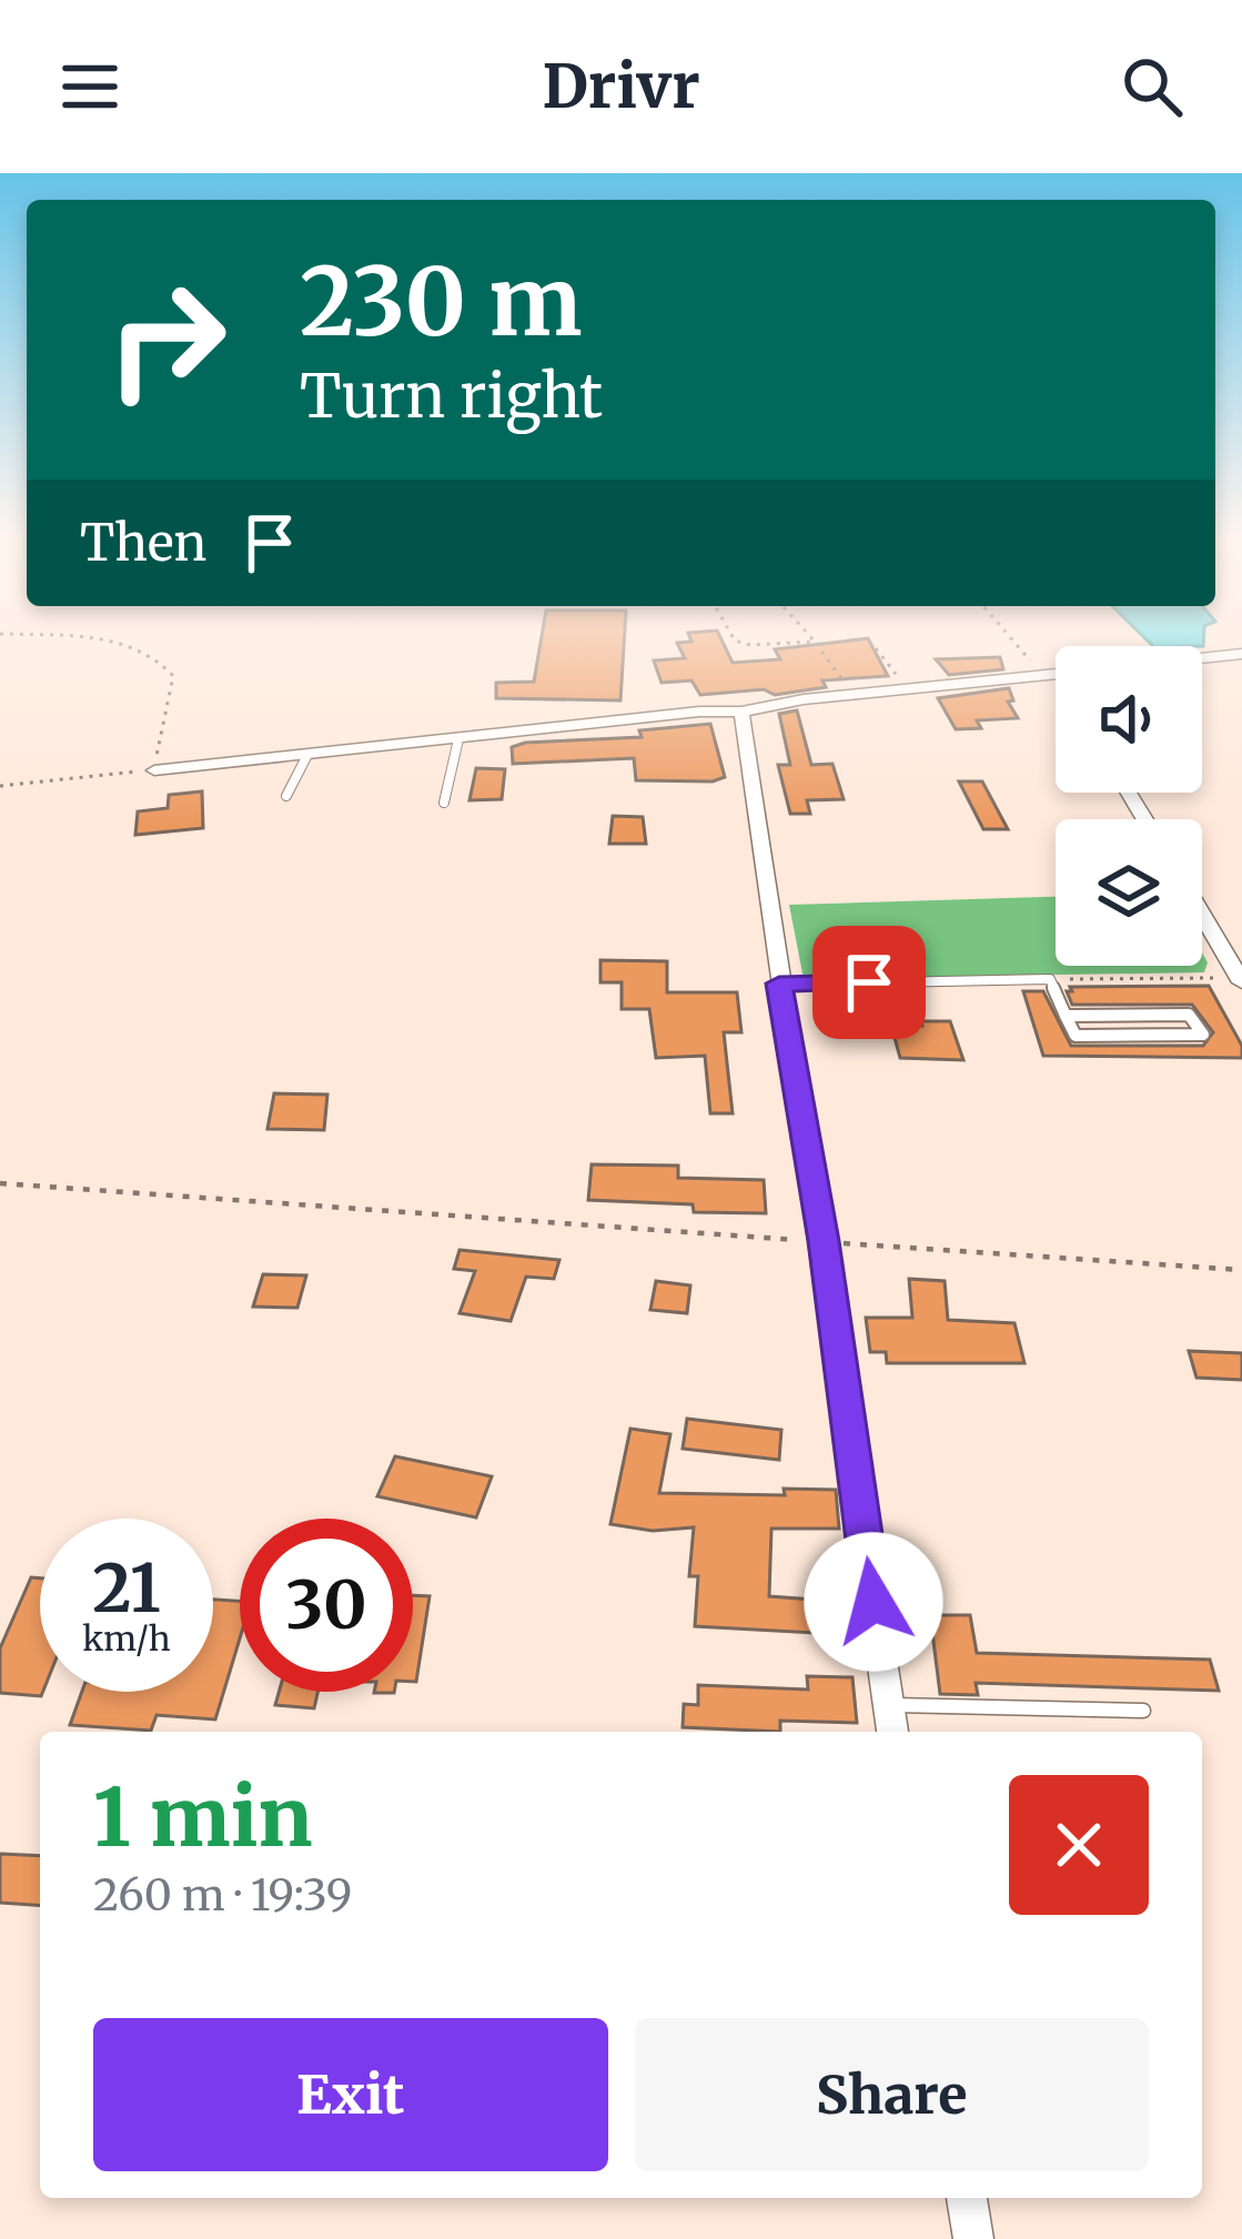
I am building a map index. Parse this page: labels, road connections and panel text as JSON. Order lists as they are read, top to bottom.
{
  "page": {
    "header": "Drivr",
    "turn": ["230 m", "Turn right"],
    "then": "Then",
    "speed": "21 km/h",
    "limit": "30",
    "heading": ["1 min", "260 m · 19:39"],
    "buttons": ["Exit", "Share"]
  }
}
